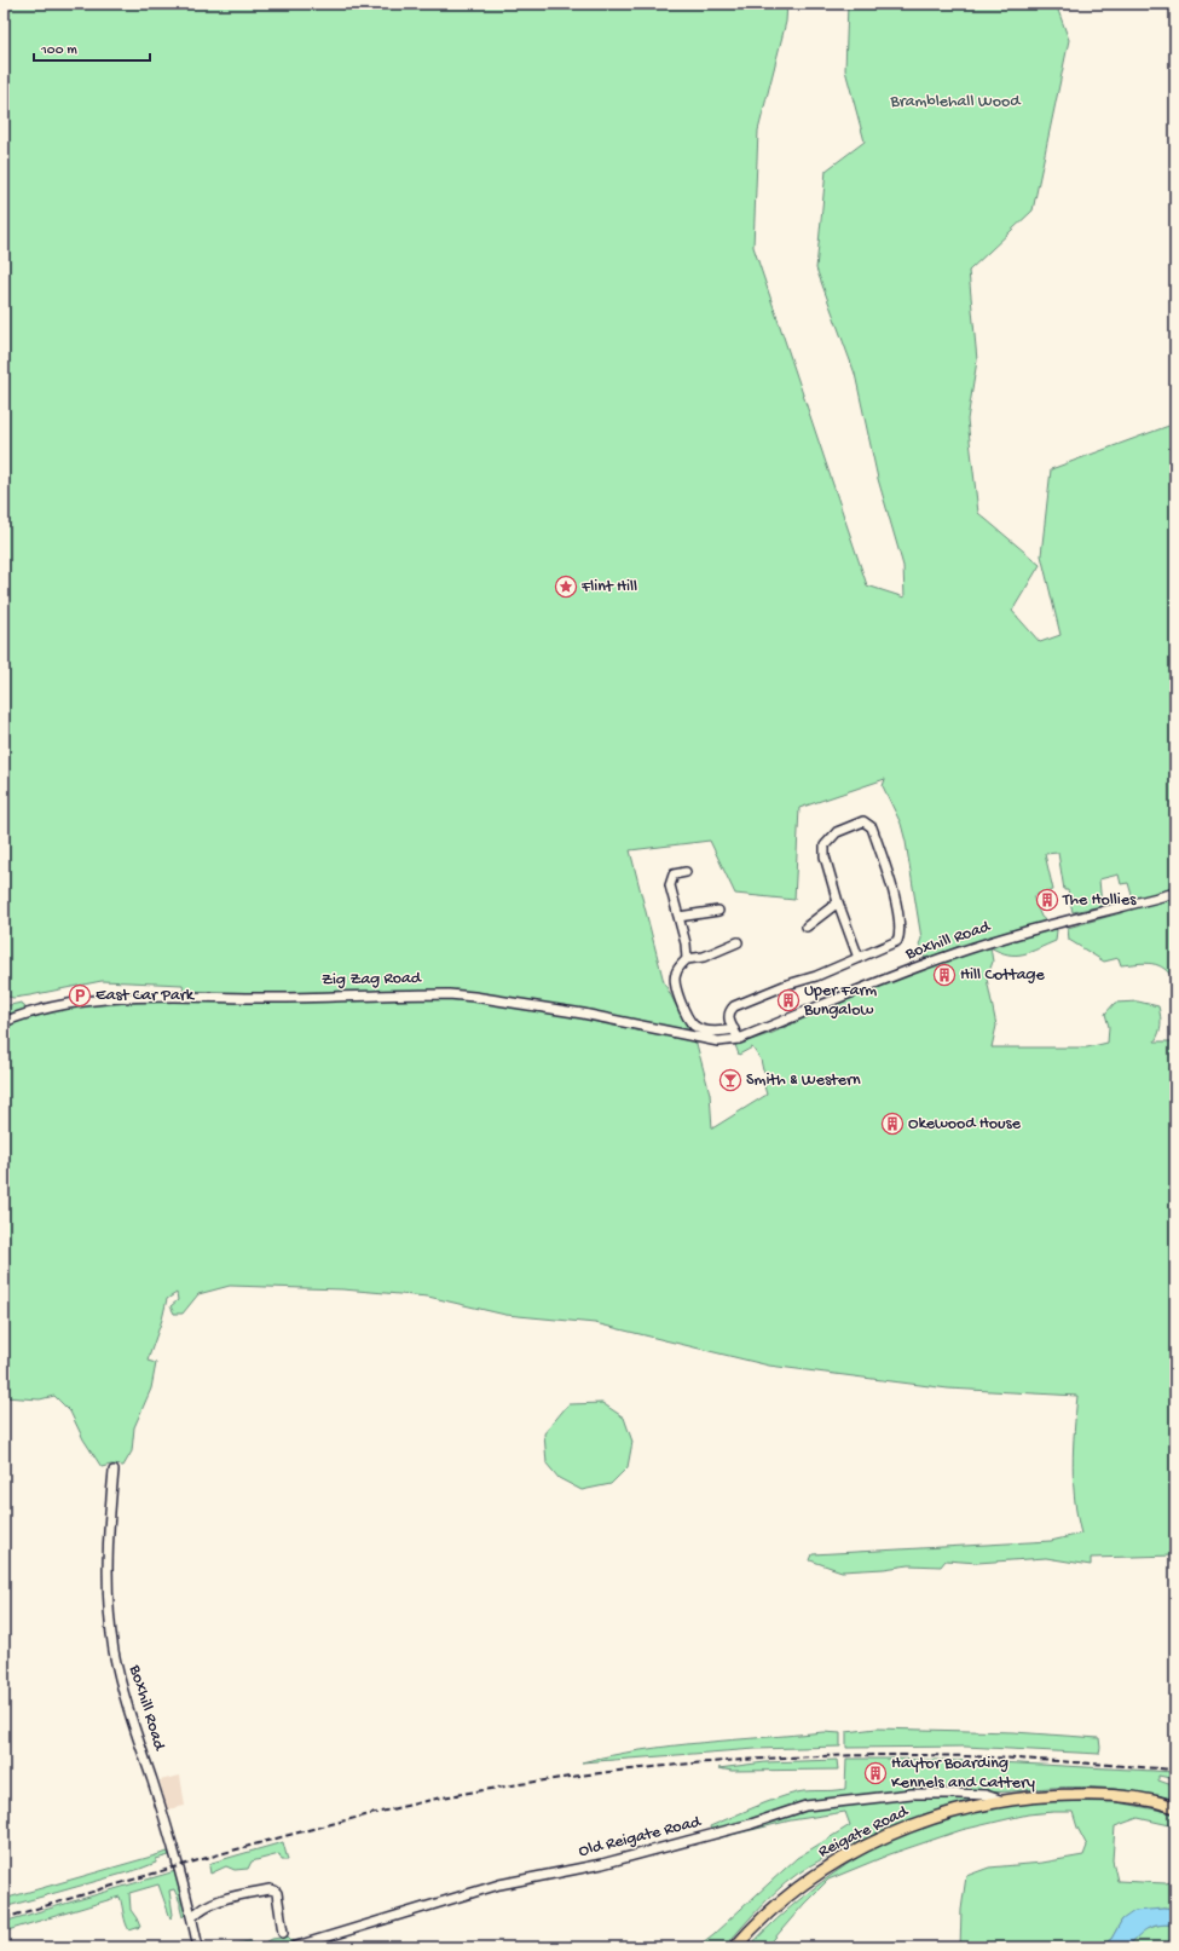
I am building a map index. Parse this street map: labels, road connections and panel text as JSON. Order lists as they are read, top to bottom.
{
  "streets": {
    "main road": ["Reigate Road"],
    "street": ["Boxhill Road", "Zig Zag Road", "Old Reigate Road"]
  },
  "crossings": [
    ["Boxhill Road", "Zig Zag Road"],
    ["Reigate Road", "Old Reigate Road"]
  ],
  "parks": ["Bramblehall Wood"],
  "places": {
    "place": ["Flint Hill"],
    "building": [
      "The Hollies",
      "Hill Cottage",
      "Uper Farm Bungalow",
      "Okewood House",
      "Haytor Boarding Kennels and Cattery"
    ],
    "parking": ["East Car Park"],
    "bar": ["Smith & Western"]
  },
  "scale_bar": "100 m"
}
